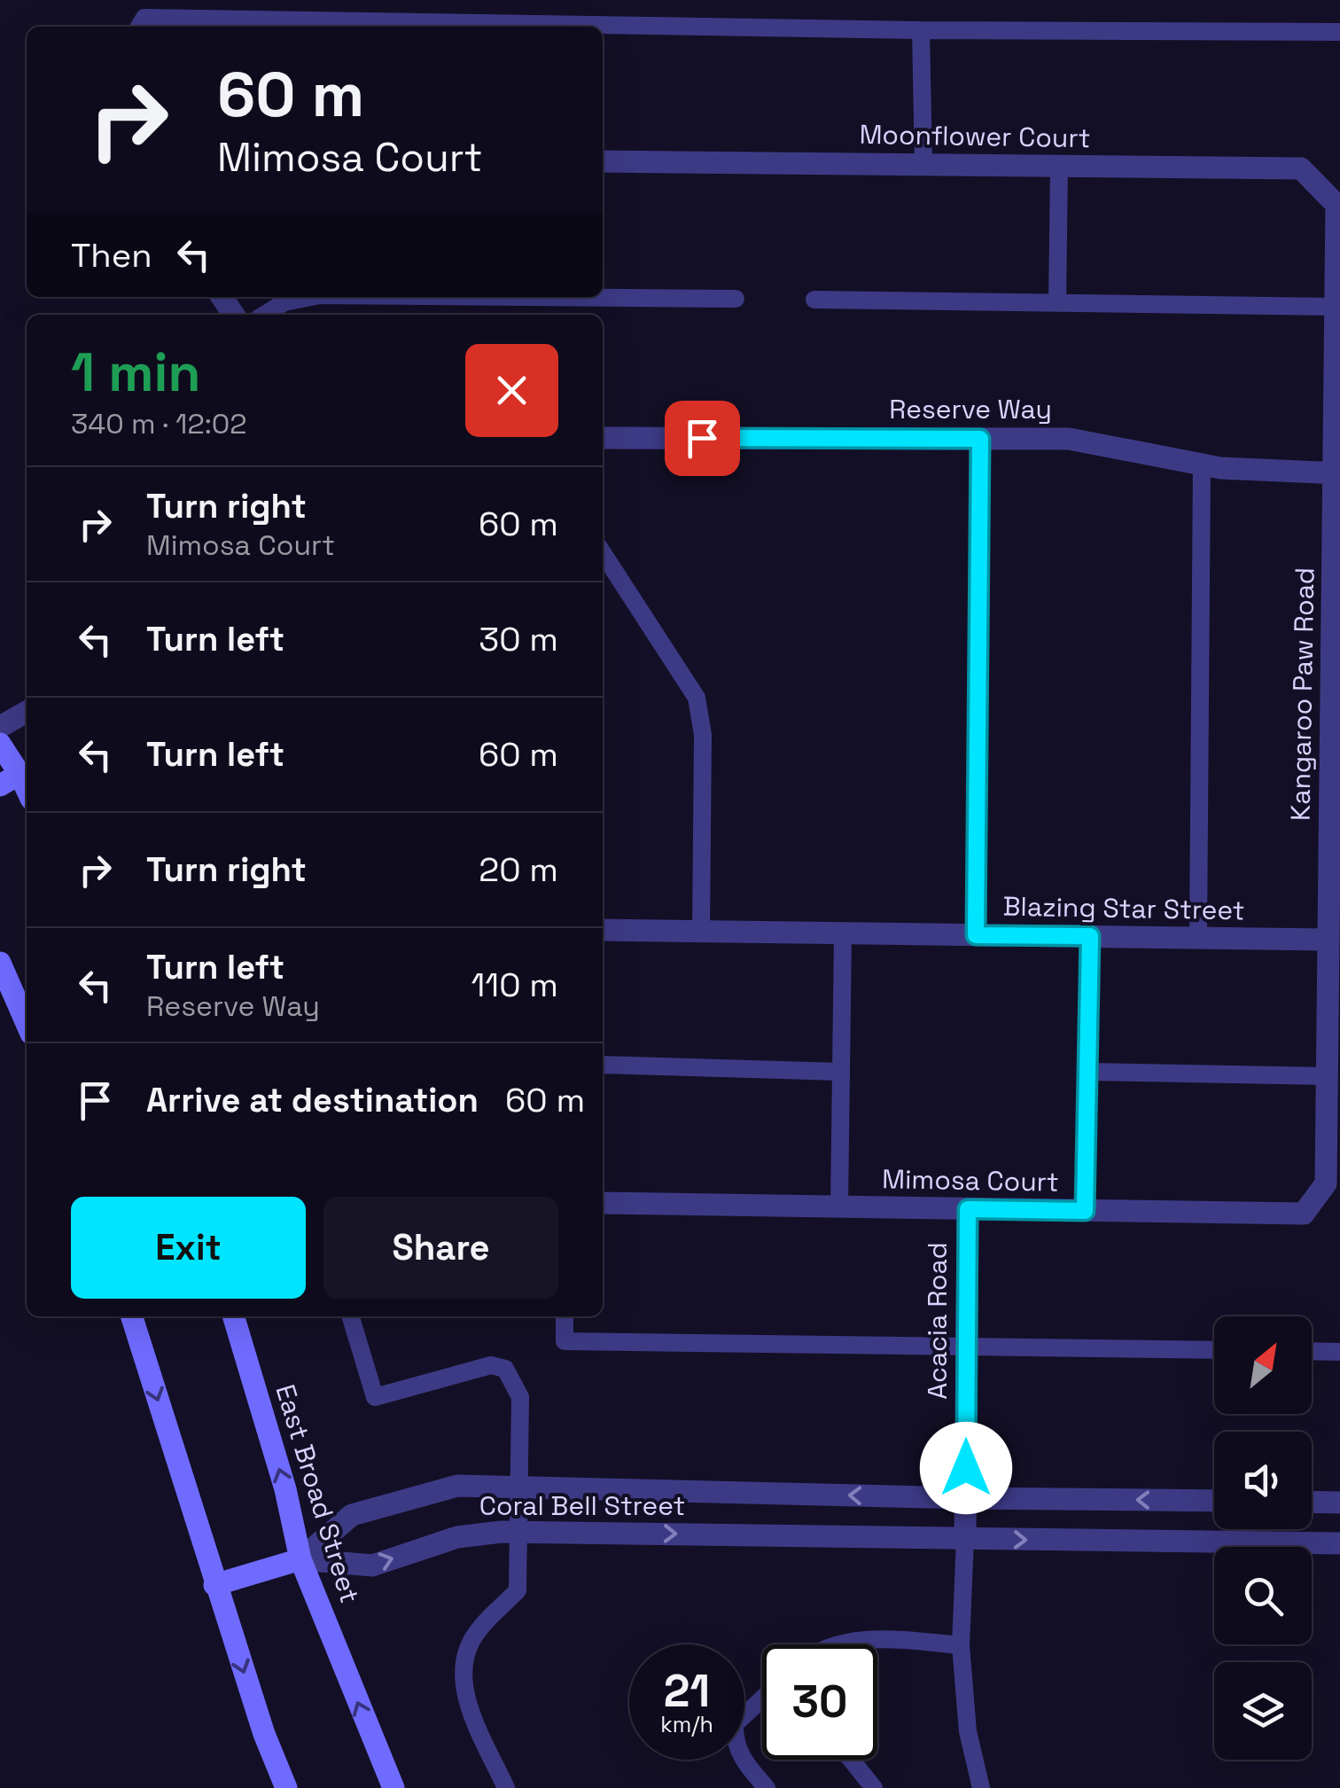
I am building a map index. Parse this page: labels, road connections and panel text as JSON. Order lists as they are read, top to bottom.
{
  "streets": {
    "main road": ["East Broad Street"],
    "street": [
      "Moonflower Court",
      "Reserve Way",
      "Kangaroo Paw Road",
      "Blazing Star Street",
      "Mimosa Court",
      "Acacia Road",
      "Coral Bell Street"
    ]
  },
  "crossings": [
    ["Moonflower Court", "Kangaroo Paw Road"],
    ["Reserve Way", "Kangaroo Paw Road"],
    ["Kangaroo Paw Road", "Blazing Star Street"],
    ["Kangaroo Paw Road", "Mimosa Court"],
    ["Mimosa Court", "Acacia Road"],
    ["Acacia Road", "Coral Bell Street"],
    ["East Broad Street", "Coral Bell Street"]
  ],
  "north": "top right",
  "page": {
    "turn": ["60 m", "Mimosa Court"],
    "then": "Then",
    "heading": ["1 min", "340 m · 12:02"],
    "list": [
      {
        "name": "Turn right",
        "note": "Mimosa Court",
        "value": "60 m"
      },
      {
        "name": "Turn left",
        "value": "30 m"
      },
      {
        "name": "Turn left",
        "value": "60 m"
      },
      {
        "name": "Turn right",
        "value": "20 m"
      },
      {
        "name": "Turn left",
        "note": "Reserve Way",
        "value": "110 m"
      },
      {
        "name": "Arrive at destination",
        "value": "60 m"
      }
    ],
    "buttons": ["Exit", "Share"],
    "speed": "21 km/h",
    "limit": "30"
  }
}
